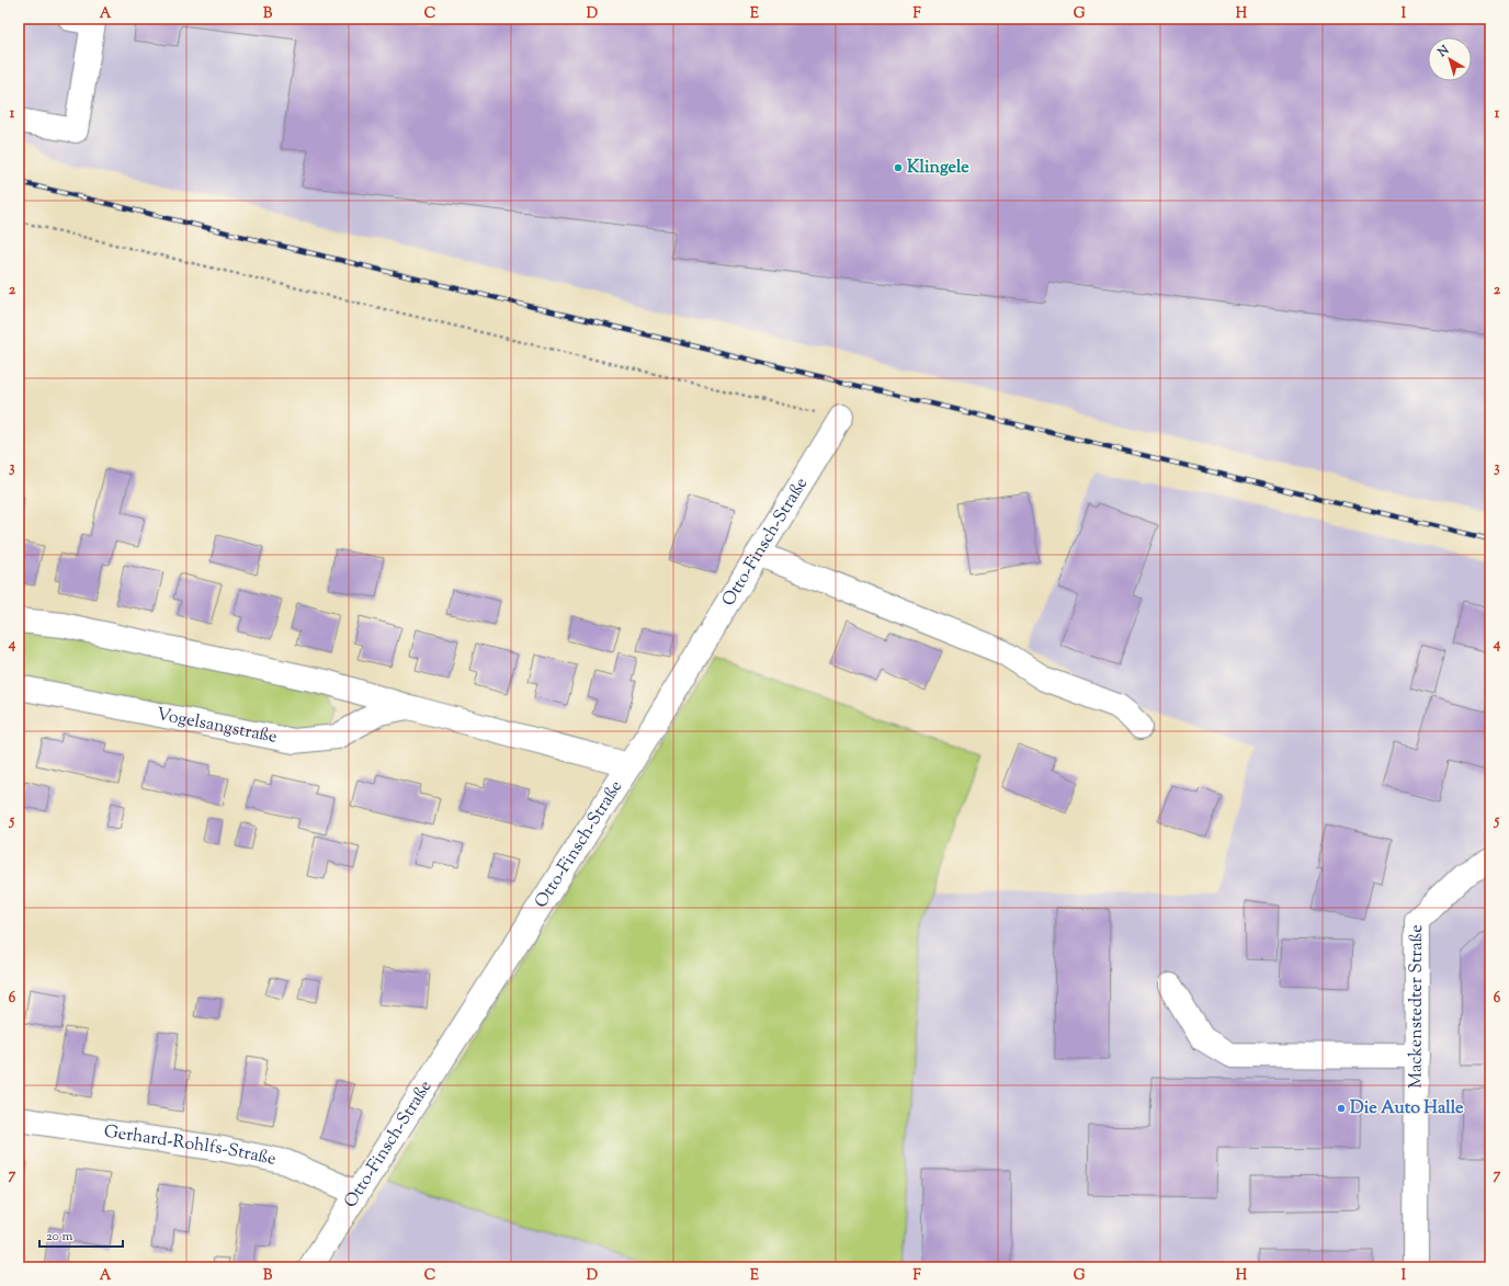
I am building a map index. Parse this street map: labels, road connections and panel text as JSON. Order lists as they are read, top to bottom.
{
  "streets": {
    "street": [
      "Otto-Finsch-Straße",
      "Vogelsangstraße",
      "Mackenstedter Straße",
      "Gerhard-Rohlfs-Straße"
    ]
  },
  "crossings": [
    ["Otto-Finsch-Straße", "Vogelsangstraße"],
    ["Otto-Finsch-Straße", "Gerhard-Rohlfs-Straße"]
  ],
  "places": ["Klingele", "Die Auto Halle"],
  "scale_bar": "20 m",
  "north": "top left",
  "grid": {
    "columns": [
      "A",
      "B",
      "C",
      "D",
      "E",
      "F",
      "G",
      "H",
      "I"
    ],
    "rows": [
      "1",
      "2",
      "3",
      "4",
      "5",
      "6",
      "7"
    ]
  }
}
